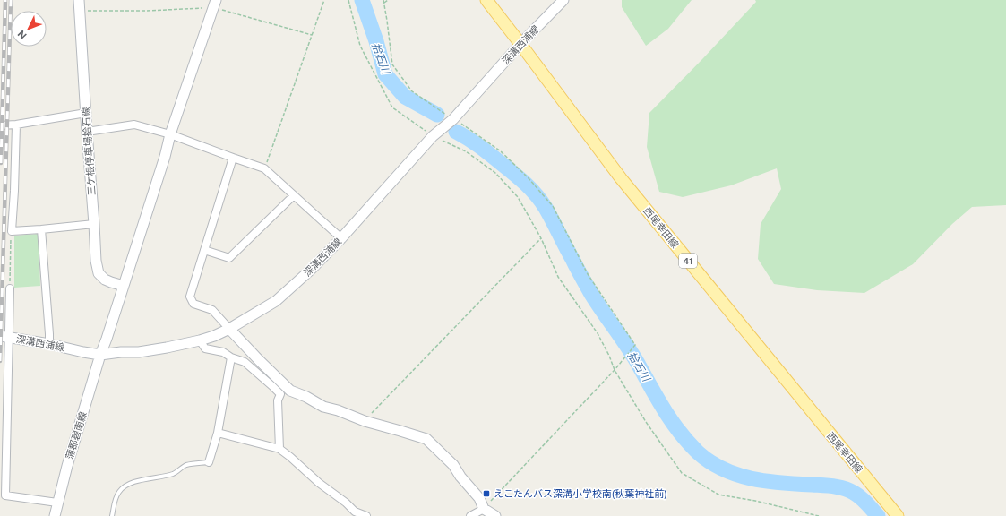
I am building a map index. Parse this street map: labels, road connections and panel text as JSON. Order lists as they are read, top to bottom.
{
  "streets": {
    "main road": [
      "深溝西浦線",
      "三ケ根停車場拾石線",
      "西尾幸田線",
      "41",
      "蒲郡碧南線"
    ]
  },
  "crossings": [
    ["深溝西浦線", "西尾幸田線"],
    ["深溝西浦線", "蒲郡碧南線"]
  ],
  "water": ["拾石川"],
  "places": {
    "transit": ["えこたんバス深溝小学校南(秋葉神社前)"]
  },
  "north": "bottom left"
}
